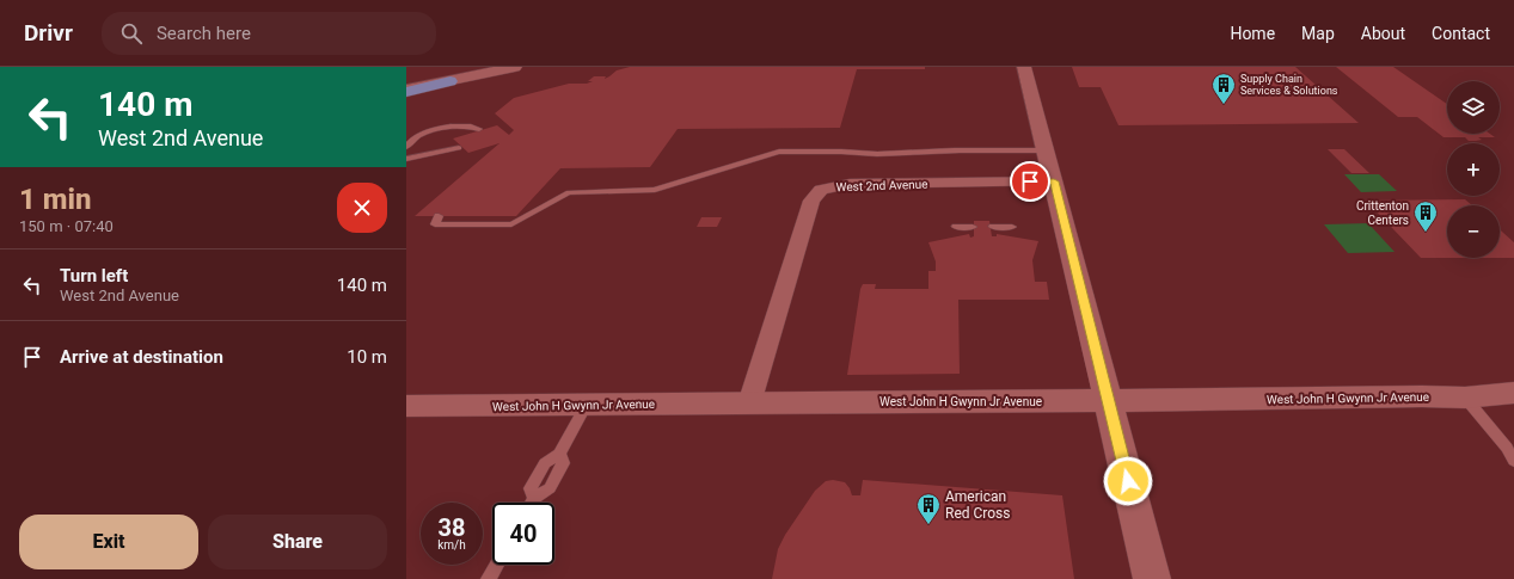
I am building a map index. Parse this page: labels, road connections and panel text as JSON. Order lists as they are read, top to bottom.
{
  "streets": {
    "street": ["West 2nd Avenue", "West John H Gwynn Jr Avenue"]
  },
  "crossings": [
    ["West 2nd Avenue", "West John H Gwynn Jr Avenue"]
  ],
  "places": {
    "building": ["Supply Chain Services & Solutions", "Crittenton Centers", "American Red Cross"]
  },
  "page": {
    "header": "Drivr",
    "search": "Search here",
    "nav": [
      "Home",
      "Map",
      "About",
      "Contact"
    ],
    "turn": ["140 m", "West 2nd Avenue"],
    "map_buttons": ["+", "−"],
    "heading": ["1 min", "150 m · 07:40"],
    "list": [
      {
        "name": "Turn left",
        "note": "West 2nd Avenue",
        "value": "140 m"
      },
      {
        "name": "Arrive at destination",
        "value": "10 m"
      }
    ],
    "speed": "38 km/h",
    "limit": "40",
    "buttons": ["Exit", "Share"]
  }
}
